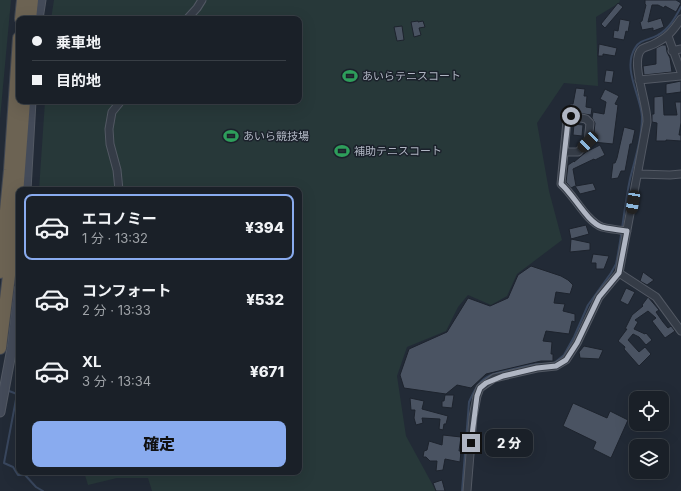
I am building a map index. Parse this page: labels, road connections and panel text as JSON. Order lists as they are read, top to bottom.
{
  "places": {
    "sports": ["あいらテニスコート", "あいら競技場", "補助テニスコート"]
  },
  "page": {
    "banner": ["乗車地", "目的地"],
    "list": [
      {
        "name": "エコノミー",
        "note": "1 分 · 13:32",
        "value": "¥394"
      },
      {
        "name": "コンフォート",
        "note": "2 分 · 13:33",
        "value": "¥532"
      },
      {
        "name": "XL",
        "note": "3 分 · 13:34",
        "value": "¥671"
      }
    ],
    "buttons": "確定",
    "bubble": "2 分"
  }
}
